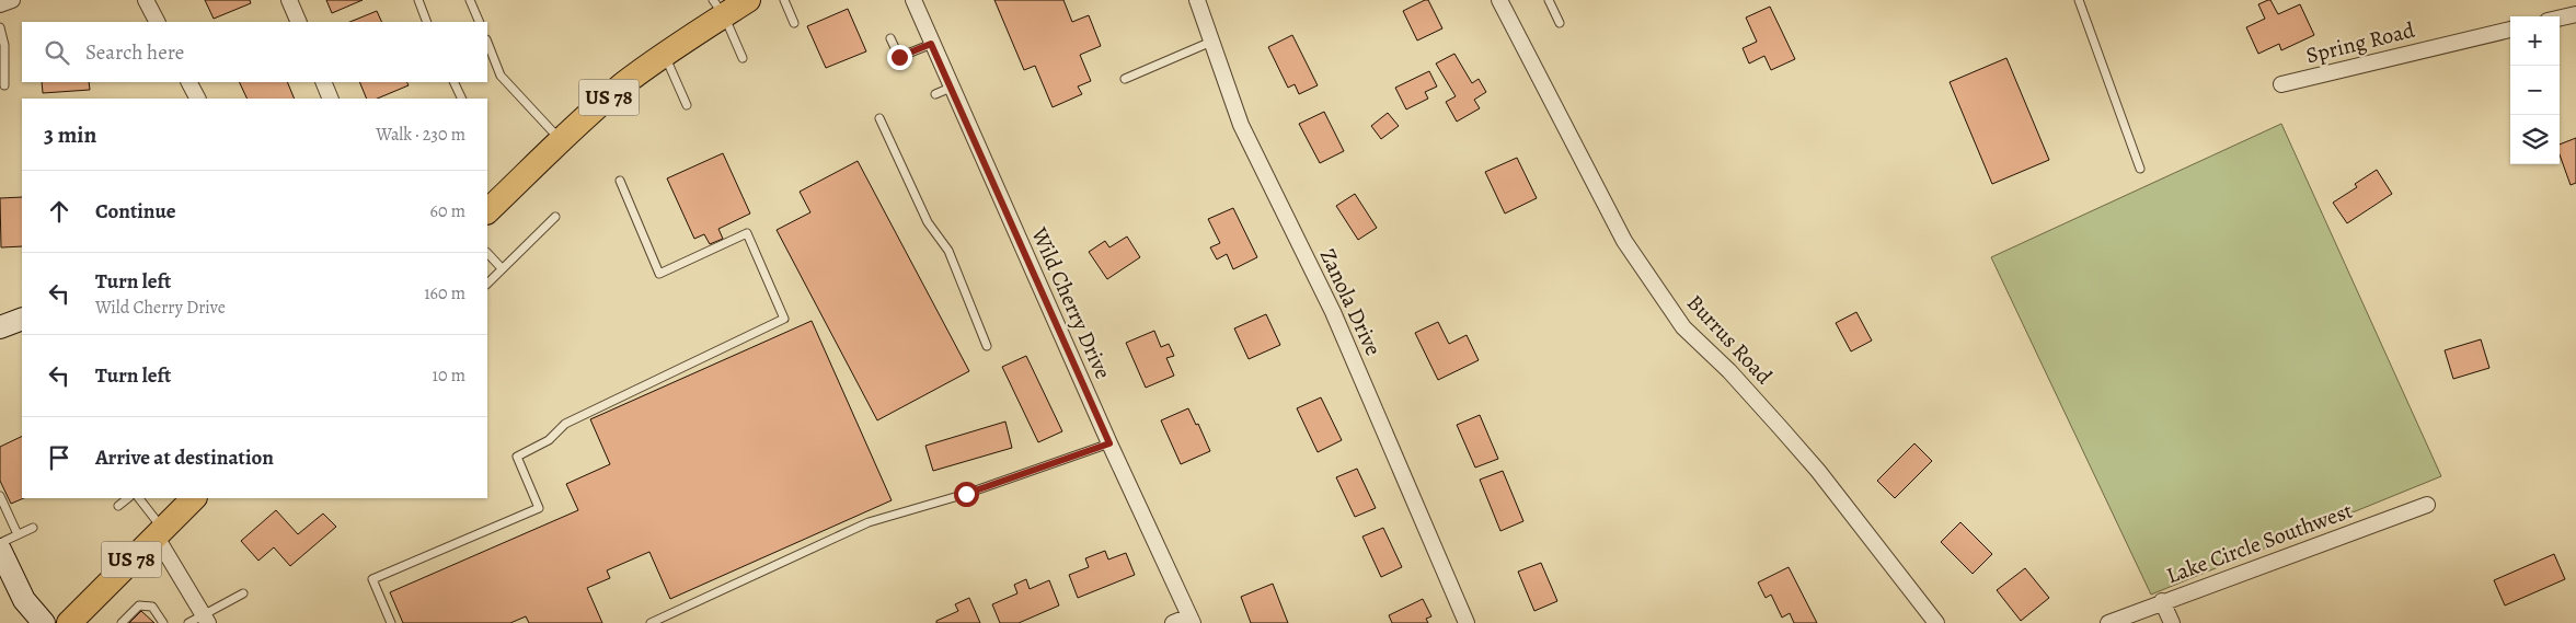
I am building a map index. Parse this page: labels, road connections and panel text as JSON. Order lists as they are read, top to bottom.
{
  "streets": {
    "main road": ["US 78"],
    "street": [
      "Spring Road",
      "Zanola Drive",
      "Wild Cherry Drive",
      "Burrus Road",
      "Lake Circle Southwest"
    ]
  },
  "page": {
    "map_buttons": ["+", "−"],
    "search": "Search here",
    "heading": ["3 min", "Walk · 230 m"],
    "list": [
      ["Continue", "60 m"],
      ["Turn left", "Wild Cherry Drive", "160 m"],
      ["Turn left", "10 m"],
      "Arrive at destination"
    ]
  }
}
